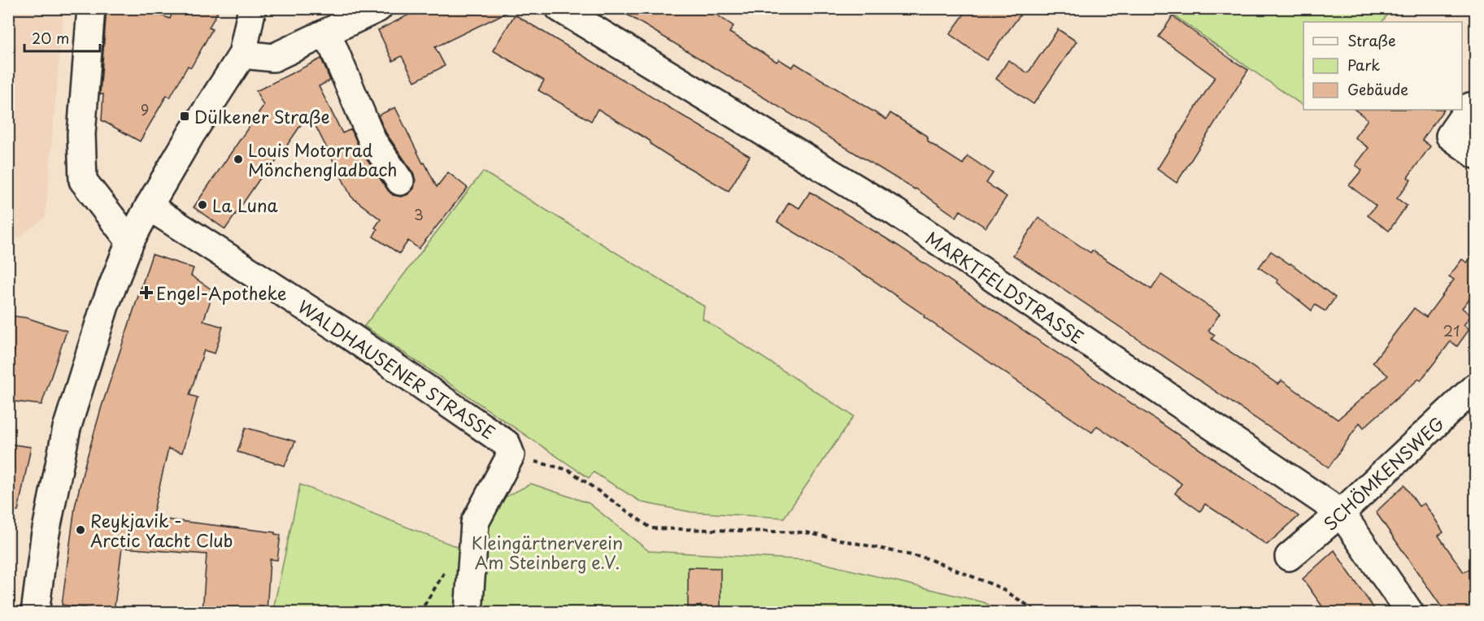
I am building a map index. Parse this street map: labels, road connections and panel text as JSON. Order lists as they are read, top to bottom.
{
  "streets": {
    "street": ["MARKTFELDSTRASSE", "WALDHAUSENER STRASSE", "SCHÖMKENSWEG"]
  },
  "crossings": [
    ["MARKTFELDSTRASSE", "SCHÖMKENSWEG"]
  ],
  "parks": ["Kleingärtnerverein Am Steinberg e.V."],
  "places": {
    "transit": ["Dülkener Straße"],
    "other": ["Louis Motorrad Mönchengladbach", "La Luna", "Reykjavik - Arctic Yacht Club"],
    "health": ["Engel-Apotheke"]
  },
  "house_numbers": ["9", "3", "21"],
  "legend": ["Straße", "Park", "Gebäude"],
  "scale_bar": "20 m"
}
